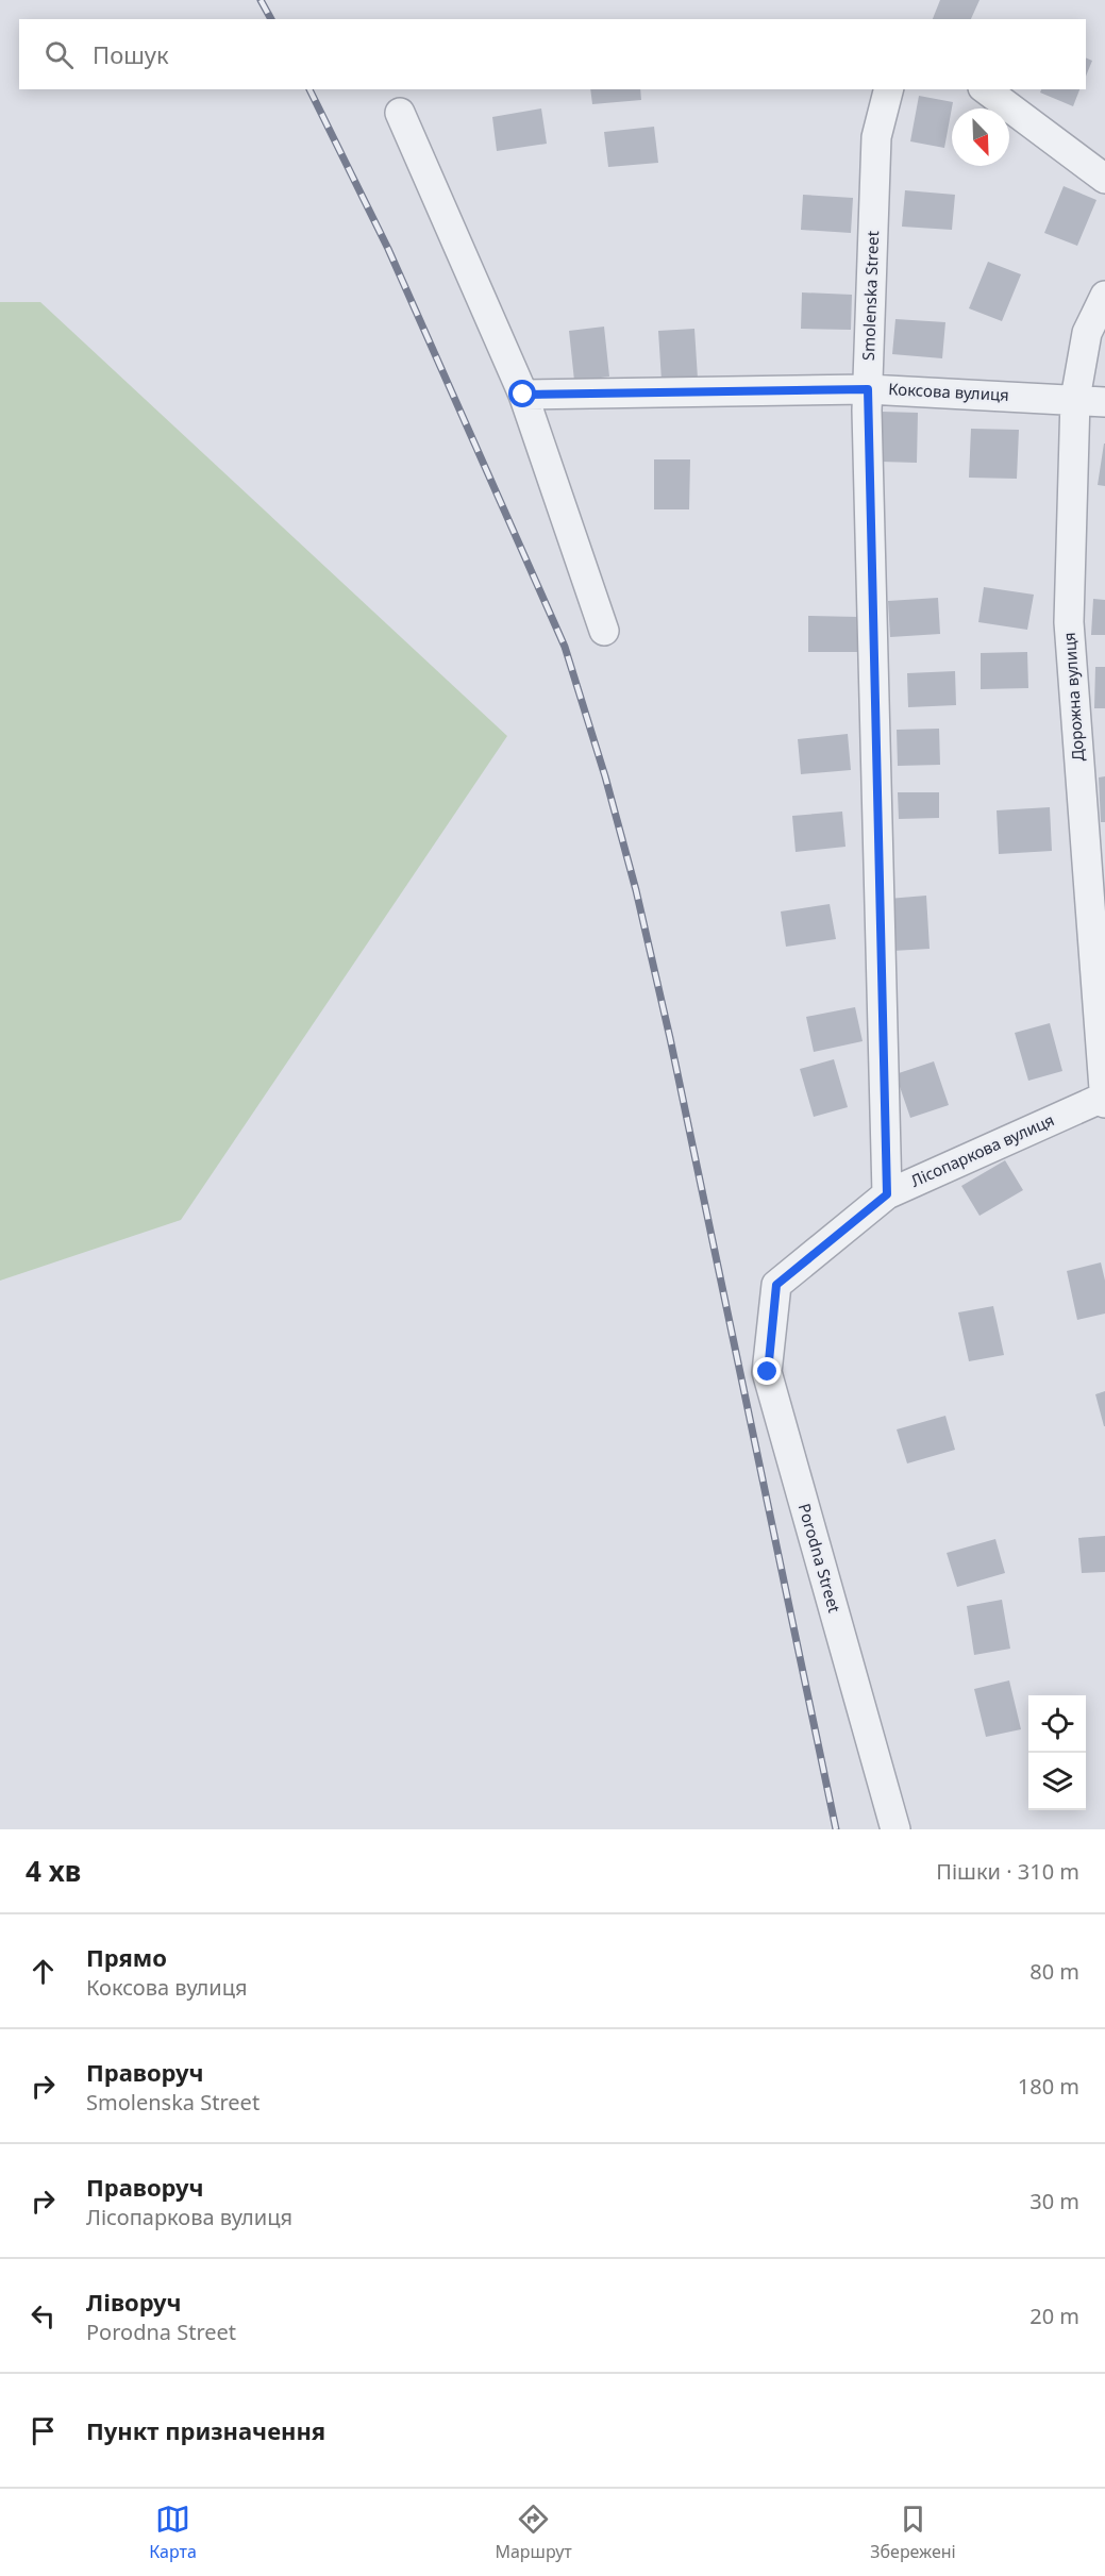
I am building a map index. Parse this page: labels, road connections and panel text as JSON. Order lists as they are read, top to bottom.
{
  "streets": {
    "street": [
      "Smolenska Street",
      "Коксова вулиця",
      "Дорожна вулиця",
      "Лісопаркова вулиця",
      "Porodna Street"
    ]
  },
  "crossings": [
    ["Smolenska Street", "Коксова вулиця"],
    ["Smolenska Street", "Лісопаркова вулиця"],
    ["Коксова вулиця", "Дорожна вулиця"],
    ["Дорожна вулиця", "Лісопаркова вулиця"],
    ["Лісопаркова вулиця", "Porodna Street"]
  ],
  "north": "bottom right",
  "page": {
    "search": "Пошук",
    "heading": ["4 хв", "Пішки · 310 m"],
    "list": [
      ["Прямо", "Коксова вулиця", "80 m"],
      ["Праворуч", "Smolenska Street", "180 m"],
      ["Праворуч", "Лісопаркова вулиця", "30 m"],
      ["Ліворуч", "Porodna Street", "20 m"],
      "Пункт призначення"
    ],
    "nav": ["Карта", "Маршрут", "Збережені"]
  }
}
